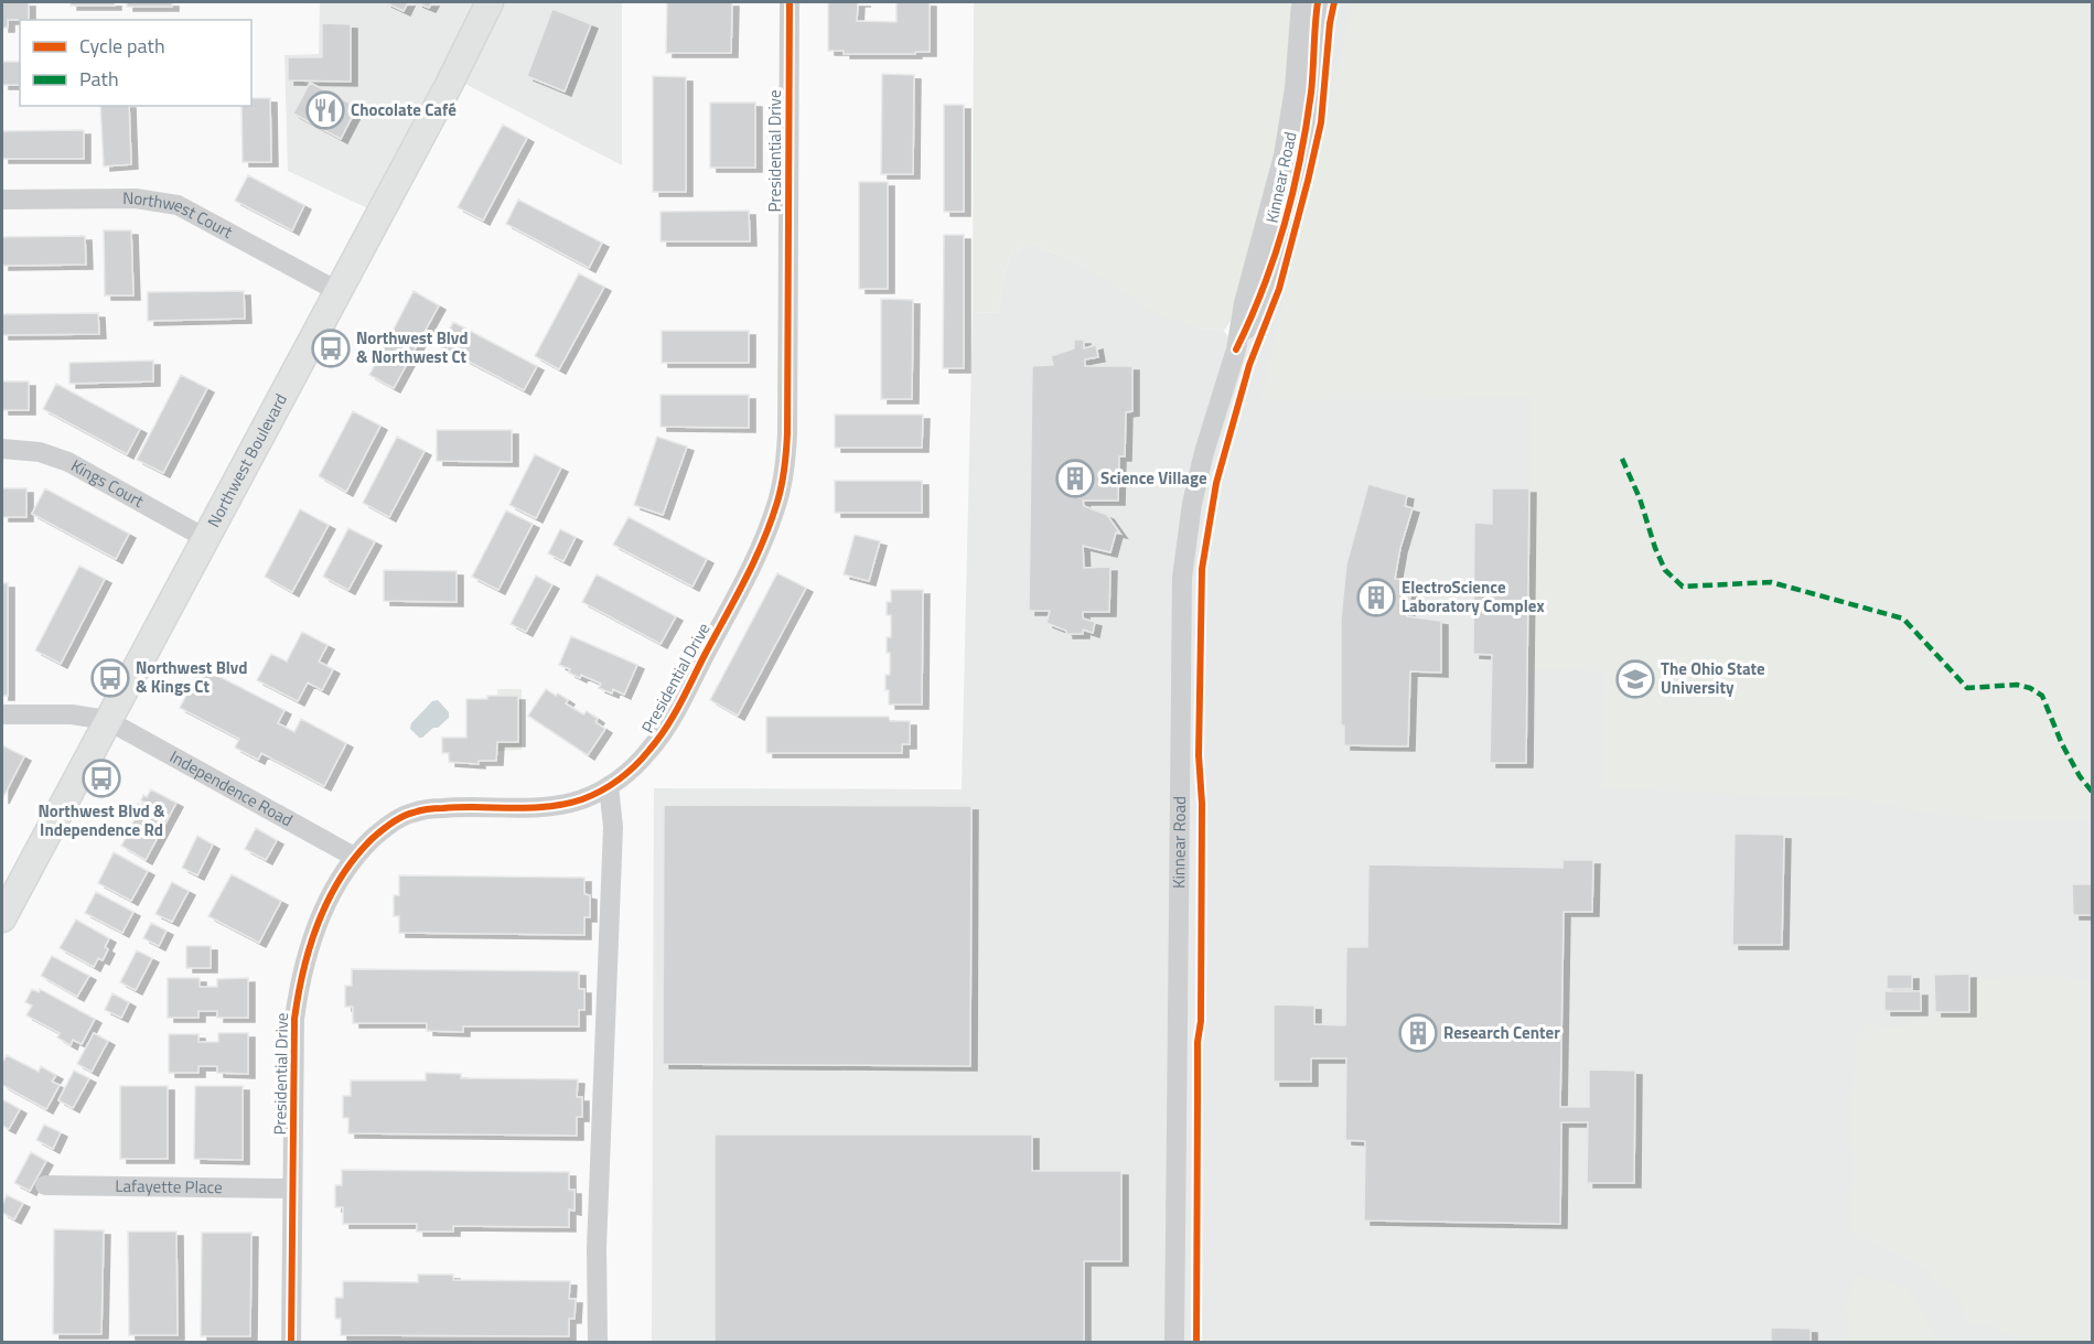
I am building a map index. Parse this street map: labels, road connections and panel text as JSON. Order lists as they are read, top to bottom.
{
  "streets": {
    "main road": ["Northwest Boulevard"],
    "street": [
      "Presidential Drive",
      "Kinnear Road",
      "Northwest Court",
      "Kings Court",
      "Independence Road",
      "Lafayette Place"
    ]
  },
  "crossings": [
    ["Presidential Drive", "Independence Road"],
    ["Presidential Drive", "Lafayette Place"],
    ["Northwest Court", "Northwest Boulevard"],
    ["Northwest Boulevard", "Kings Court"],
    ["Northwest Boulevard", "Independence Road"]
  ],
  "places": {
    "restaurant": ["Chocolate Café"],
    "bus stop": ["Northwest Blvd & Northwest Ct", "Northwest Blvd & Kings Ct", "Northwest Blvd & Independence Rd"],
    "building": ["Science Village", "ElectroScience Laboratory Complex", "Research Center"],
    "school or university": ["The Ohio State University"]
  },
  "legend": ["Cycle path", "Path"]
}
